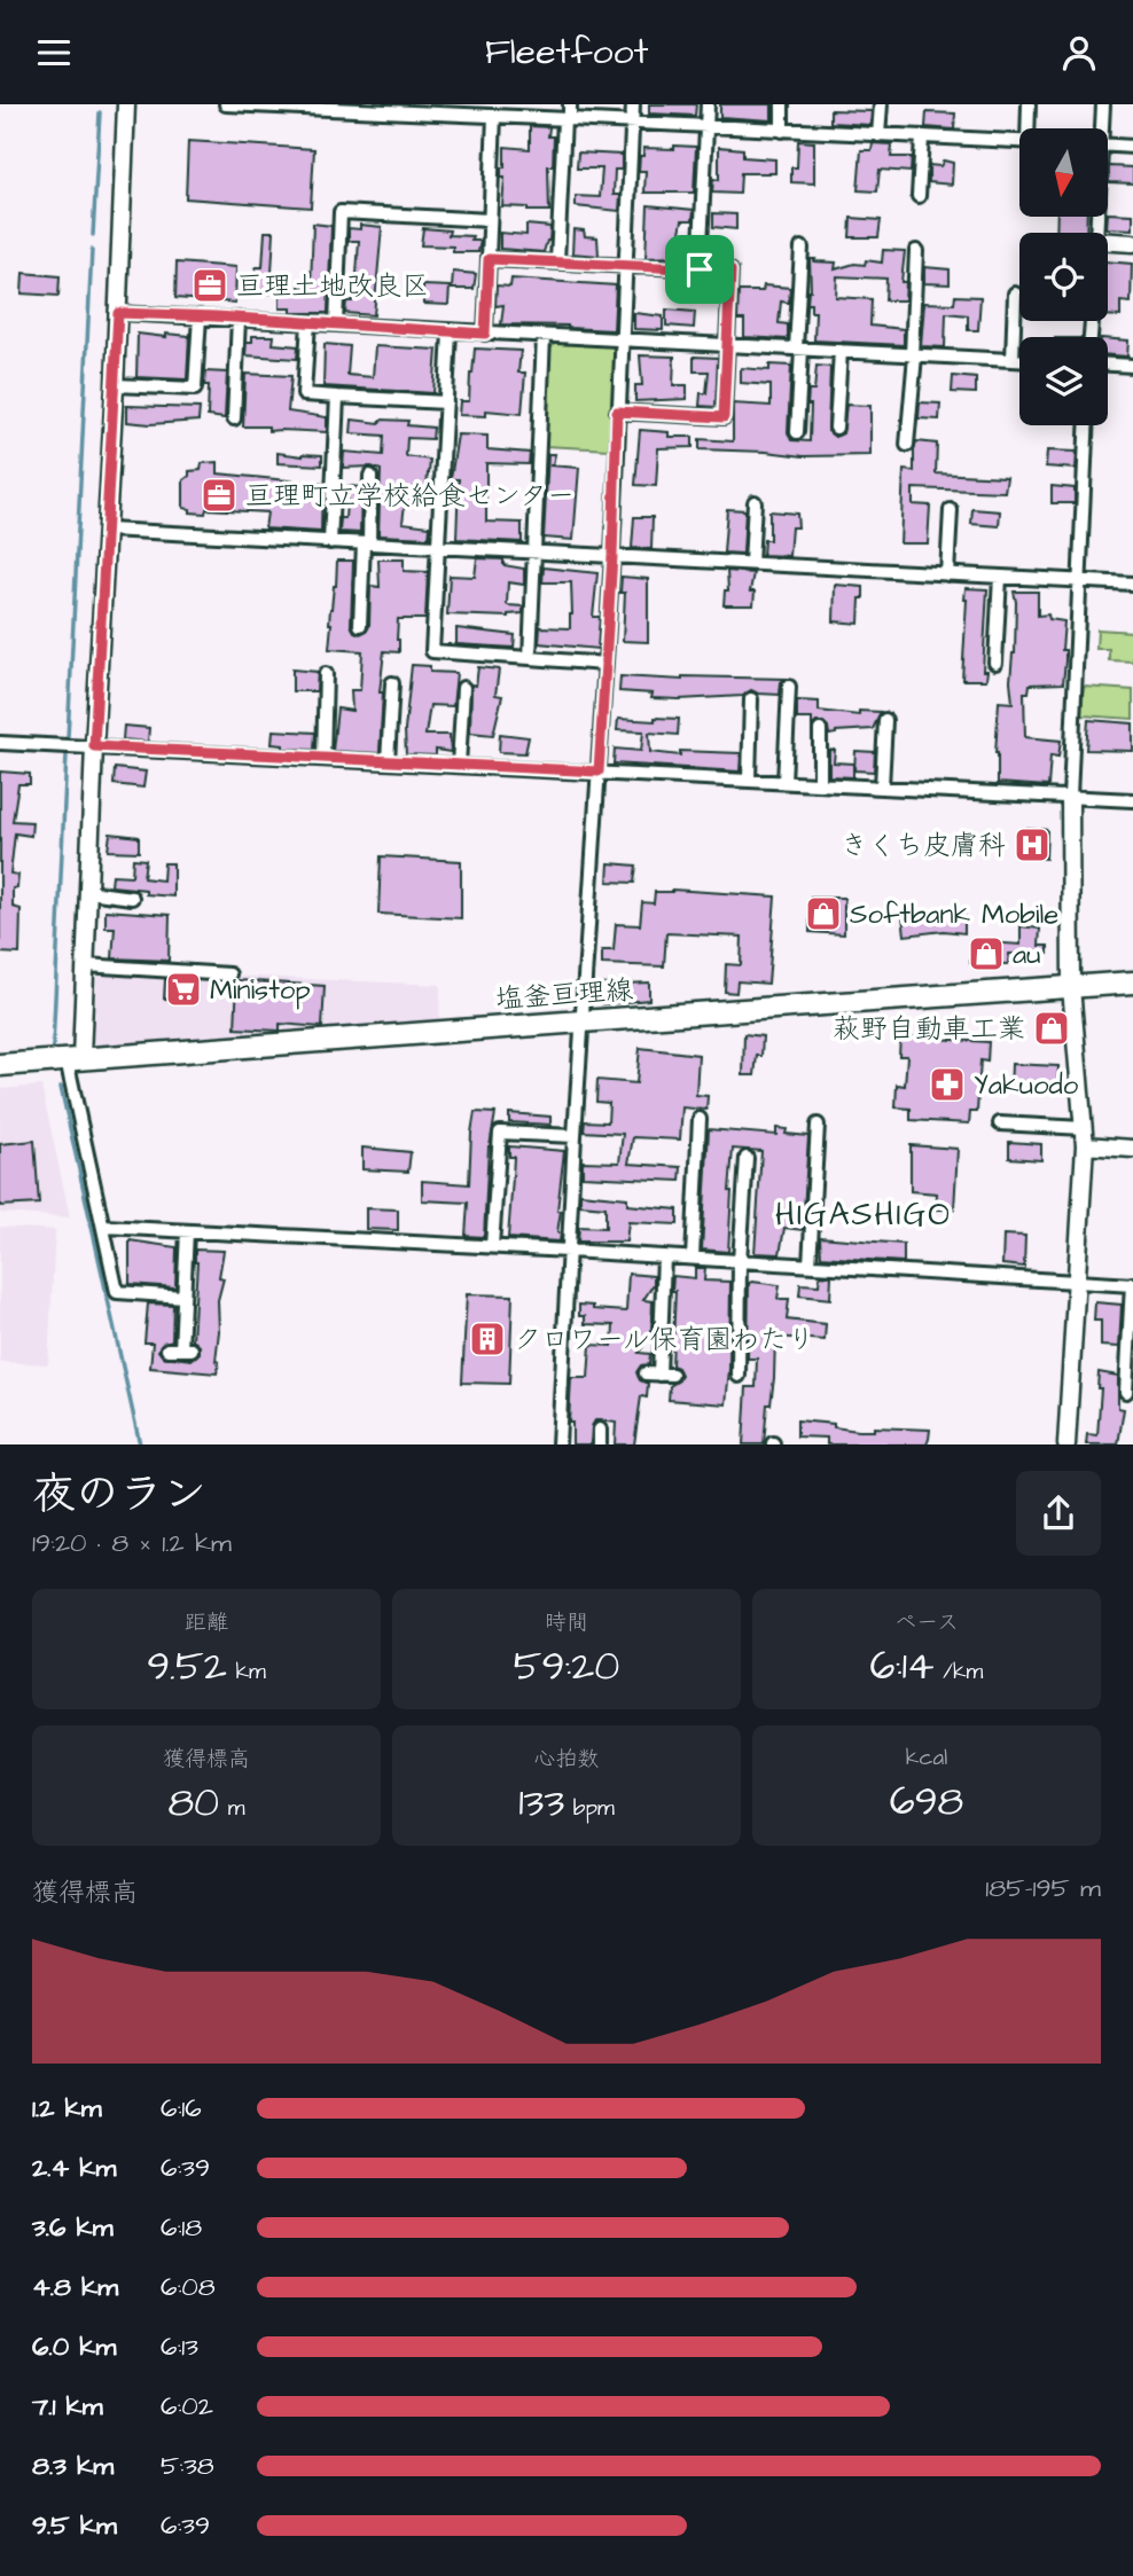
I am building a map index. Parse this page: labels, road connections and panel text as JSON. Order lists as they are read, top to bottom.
{
  "streets": {
    "main road": ["塩釜亘理線"]
  },
  "districts": ["HIGASHIGO"],
  "places": {
    "office": ["亘理土地改良区", "亘理町立学校給食センター"],
    "hospital": ["きくち皮膚科"],
    "shop": ["Softbank Mobile", "au", "萩野自動車工業"],
    "supermarket": ["Ministop"],
    "pharmacy": ["Yakuodo"],
    "building": ["クロワール保育園わたり"]
  },
  "north": "bottom",
  "page": {
    "header": "Fleetfoot",
    "heading": ["夜のラン", "19:20 · 8 × 1.2 km"],
    "stats": [
      ["距離", "9.52 km"],
      ["時間", "59:20"],
      ["ペース", "6:14 /km"],
      ["獲得標高", "80 m"],
      ["心拍数", "133 bpm"],
      ["kcal", "698"]
    ],
    "chart": ["獲得標高", "185–195 m"],
    "list": [
      {
        "name": "1.2 km",
        "note": "6:16"
      },
      {
        "name": "2.4 km",
        "note": "6:39"
      },
      {
        "name": "3.6 km",
        "note": "6:18"
      },
      {
        "name": "4.8 km",
        "note": "6:08"
      },
      {
        "name": "6.0 km",
        "note": "6:13"
      },
      {
        "name": "7.1 km",
        "note": "6:02"
      },
      {
        "name": "8.3 km",
        "note": "5:38"
      },
      {
        "name": "9.5 km",
        "note": "6:39"
      }
    ]
  }
}
